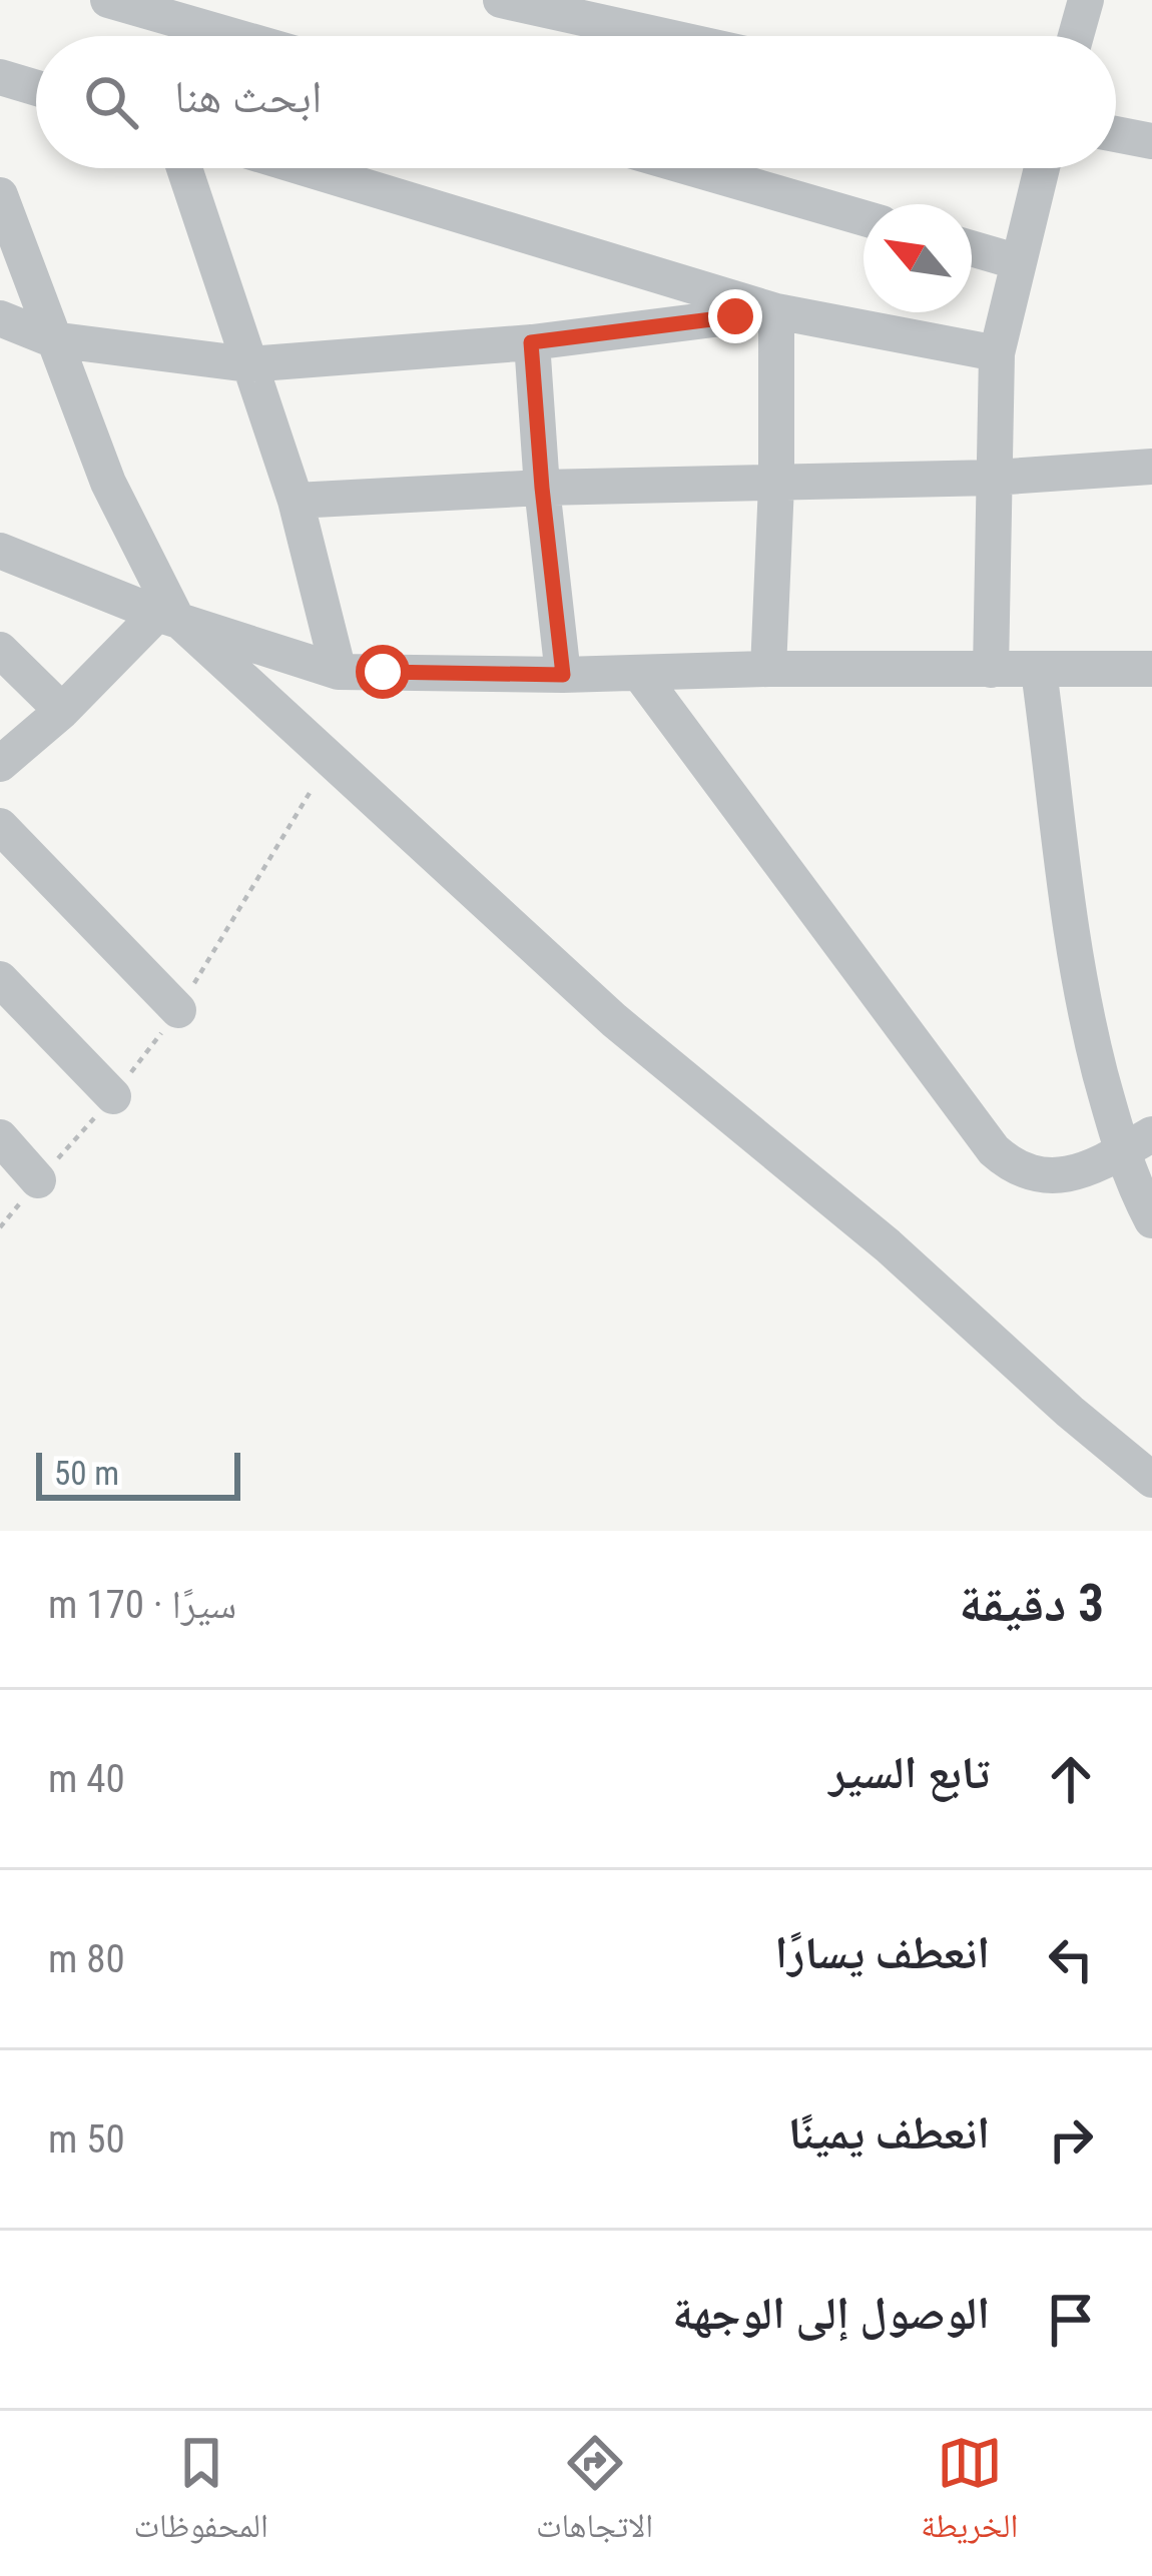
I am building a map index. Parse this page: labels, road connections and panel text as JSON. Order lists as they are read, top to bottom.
{
  "scale_bar": "50 m",
  "north": "top left",
  "page": {
    "search": "ابحث هنا",
    "scale": "50 m",
    "heading": ["3 دقيقة", "سيرًا · 170 m"],
    "list": [
      ["تابع السير", "40 m"],
      ["انعطف يسارًا", "80 m"],
      ["انعطف يمينًا", "50 m"],
      "الوصول إلى الوجهة"
    ],
    "nav": ["الخريطة", "الاتجاهات", "المحفوظات"]
  }
}
